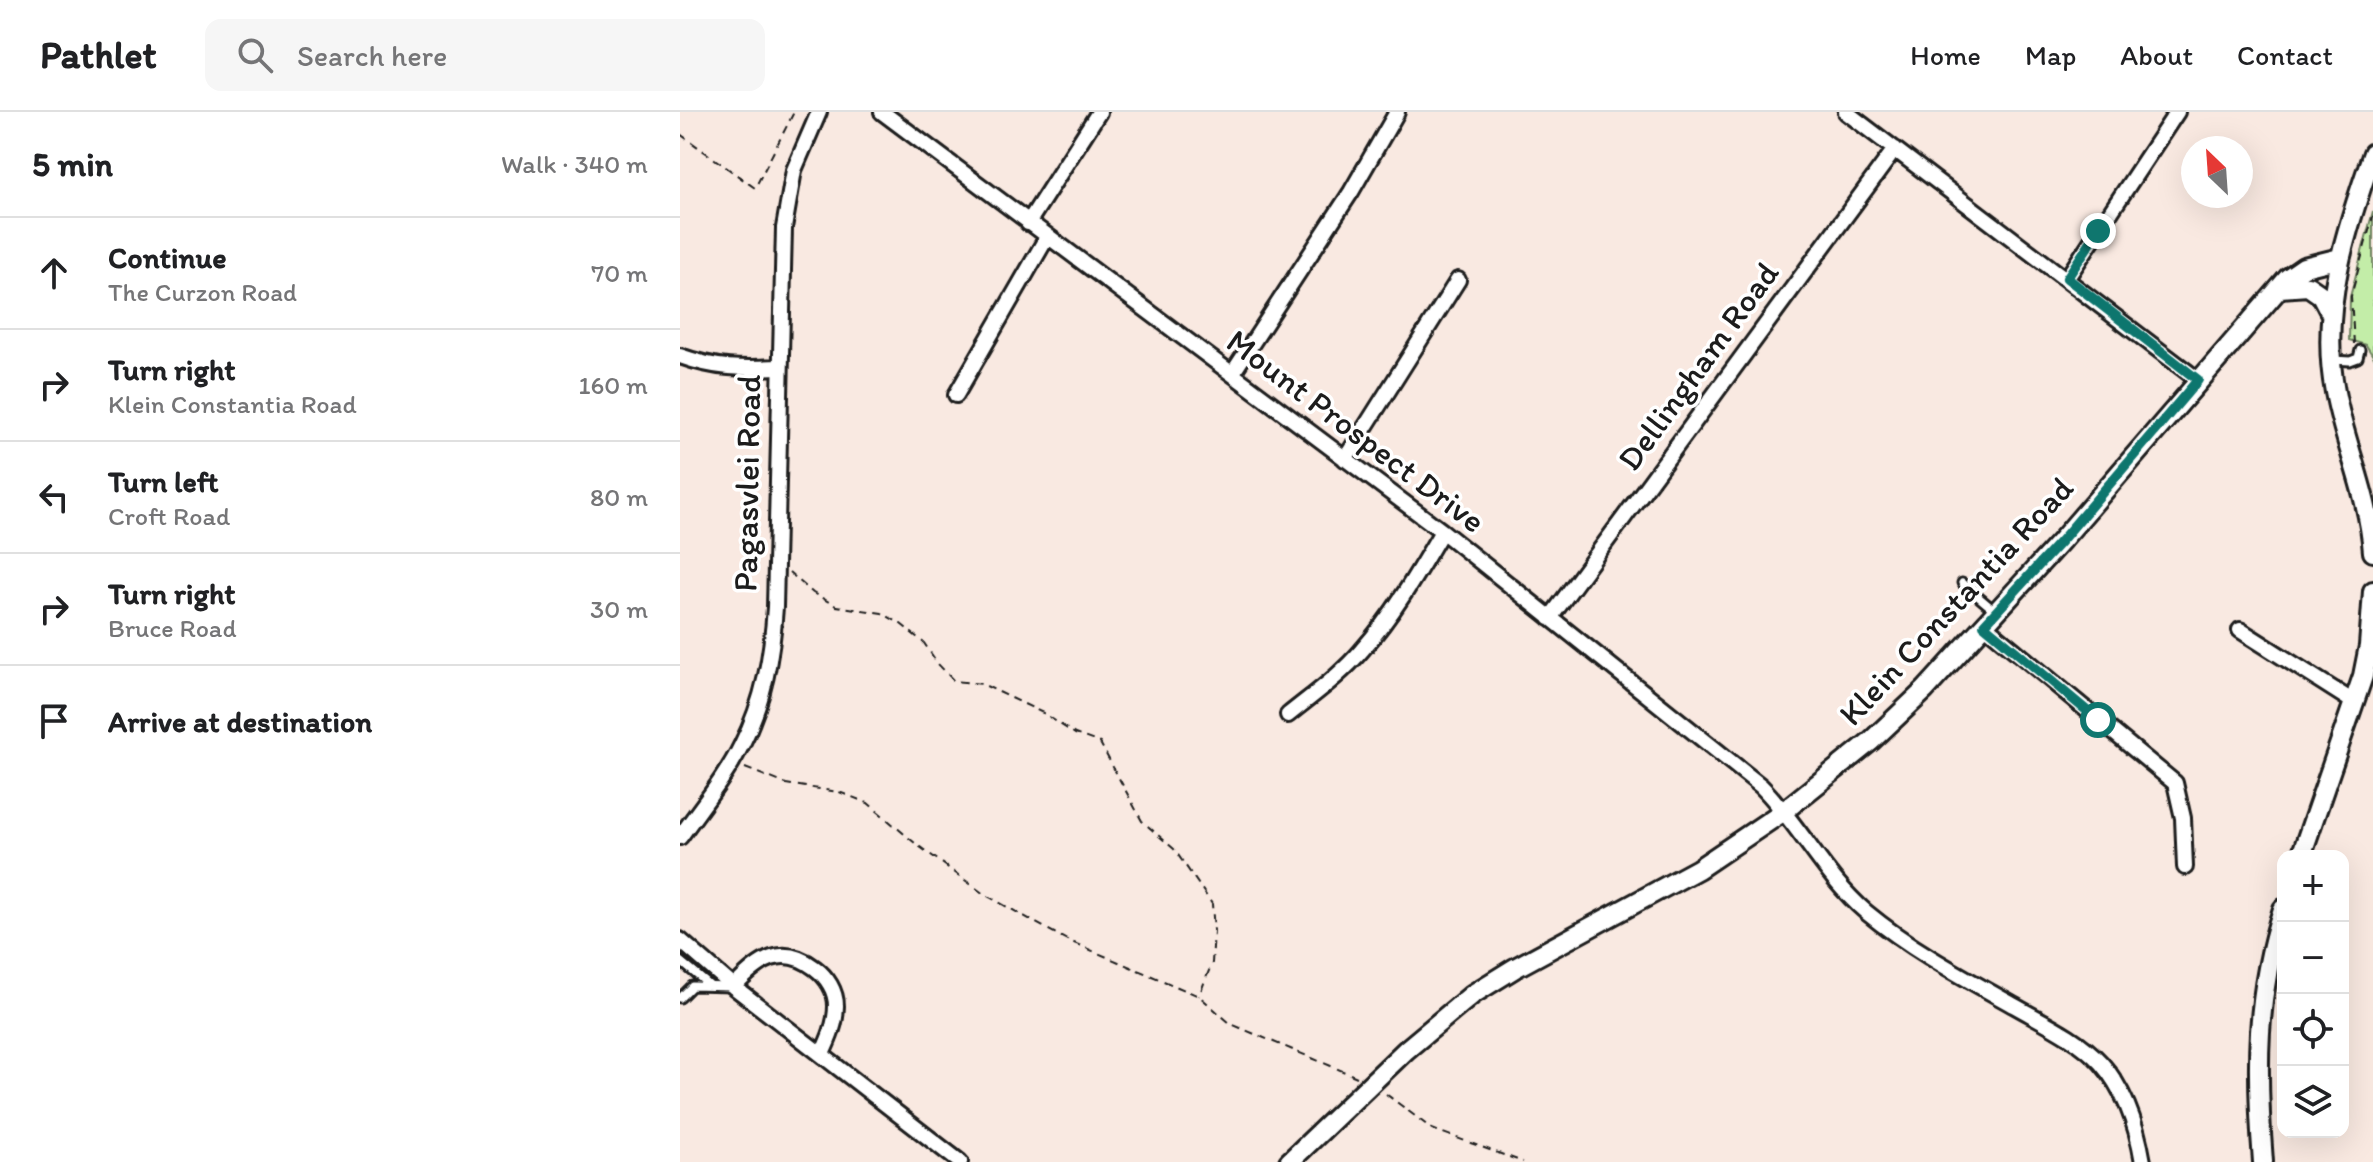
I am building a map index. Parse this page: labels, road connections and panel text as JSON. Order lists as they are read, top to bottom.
{
  "streets": {
    "street": [
      "Dellingham Road",
      "Mount Prospect Drive",
      "Pagasvlei Road",
      "Klein Constantia Road"
    ]
  },
  "crossings": [
    ["Dellingham Road", "Mount Prospect Drive"],
    ["Mount Prospect Drive", "Klein Constantia Road"]
  ],
  "north": "top left",
  "page": {
    "header": "Pathlet",
    "search": "Search here",
    "nav": [
      "Home",
      "Map",
      "About",
      "Contact"
    ],
    "heading": ["5 min", "Walk · 340 m"],
    "list": [
      ["Continue", "The Curzon Road", "70 m"],
      ["Turn right", "Klein Constantia Road", "160 m"],
      ["Turn left", "Croft Road", "80 m"],
      ["Turn right", "Bruce Road", "30 m"],
      "Arrive at destination"
    ],
    "map_buttons": ["+", "−"]
  }
}
